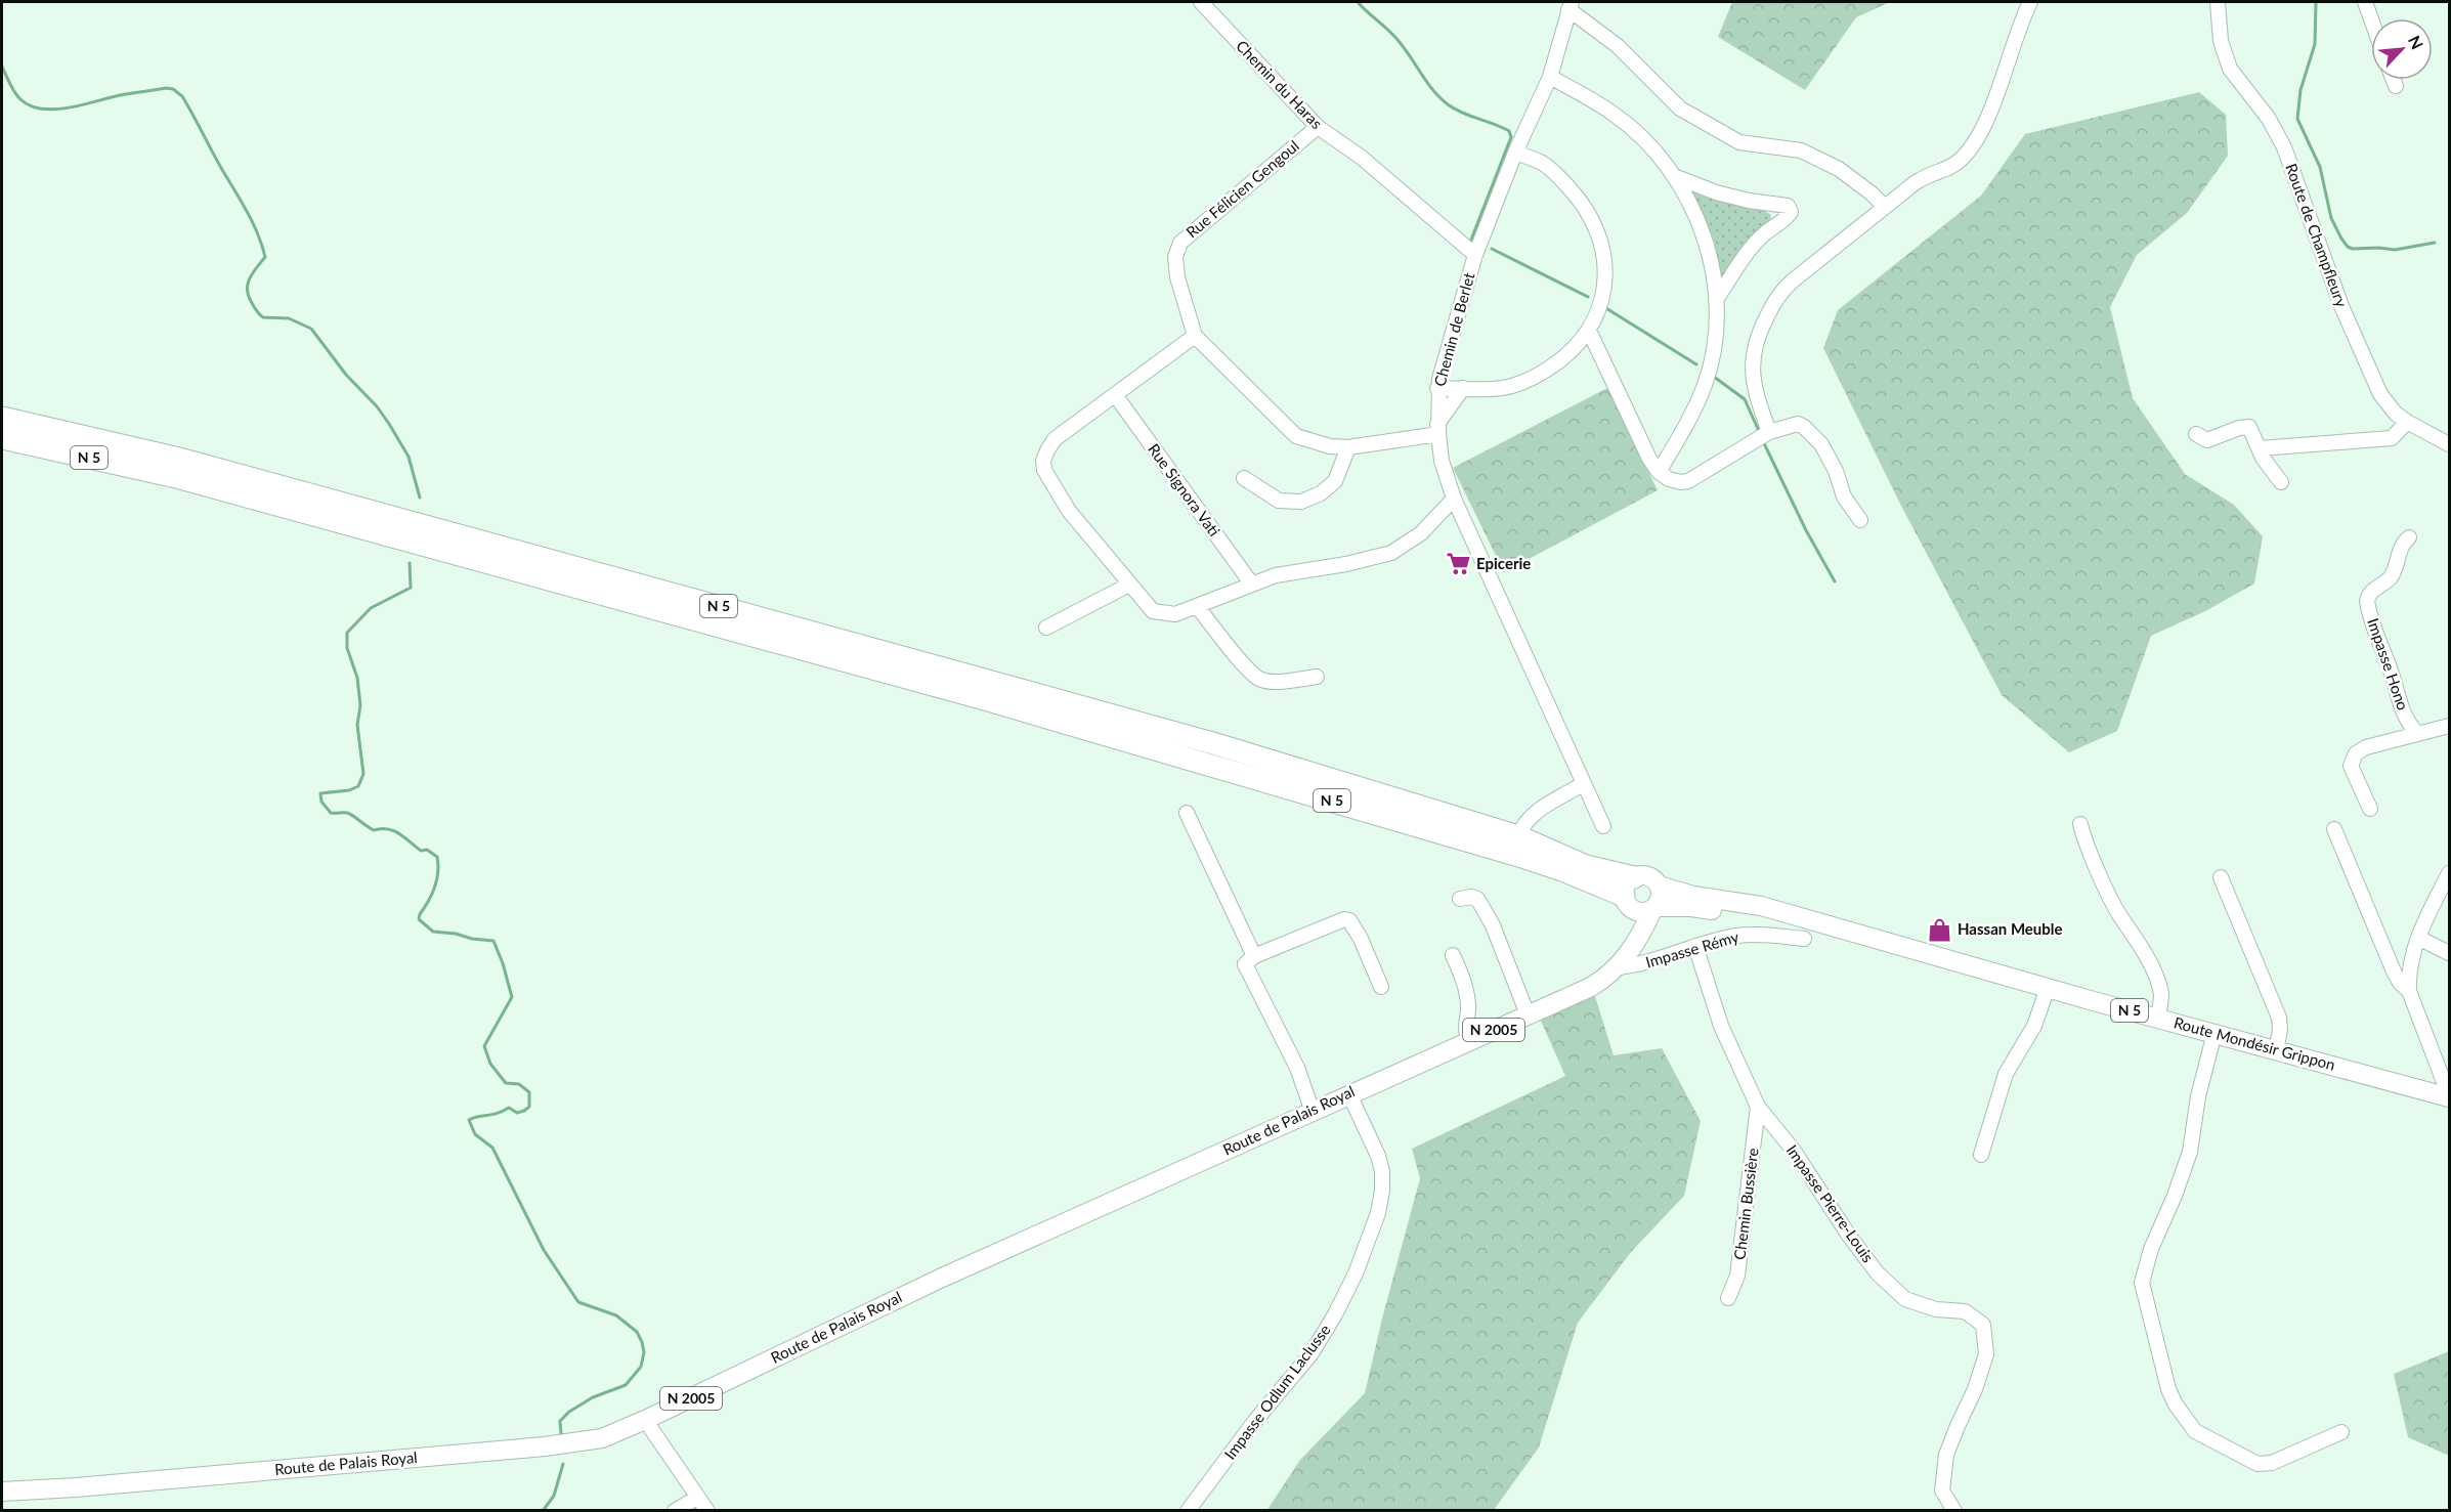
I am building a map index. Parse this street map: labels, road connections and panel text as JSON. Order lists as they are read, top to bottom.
{
  "streets": {
    "highway": ["N 5"],
    "main road": ["N 2005", "Route Mondésir Grippon", "Route de Palais Royal"],
    "street": [
      "Chemin du Haras",
      "Rue Félicien Gengoul",
      "Route de Champfleury",
      "Chemin de Berlet",
      "Rue Signora Vati",
      "Impasse Hono",
      "Impasse Rémy",
      "Chemin Bussière",
      "Impasse Pierre-Louis",
      "Impasse Odlum Laclusse"
    ]
  },
  "crossings": [
    ["Chemin du Haras", "Rue Félicien Gengoul"],
    ["Chemin du Haras", "Chemin de Berlet"],
    ["Rue Félicien Gengoul", "Chemin de Berlet"],
    ["N 5", "Route Mondésir Grippon"],
    ["N 5", "Route de Palais Royal"],
    ["Impasse Rémy", "Route Mondésir Grippon"],
    ["Impasse Rémy", "Route de Palais Royal"],
    ["Impasse Rémy", "Impasse Pierre-Louis"],
    ["Route Mondésir Grippon", "Route de Palais Royal"],
    ["Route de Palais Royal", "Impasse Odlum Laclusse"],
    ["Chemin Bussière", "Impasse Pierre-Louis"]
  ],
  "places": {
    "supermarket": ["Epicerie"],
    "shop": ["Hassan Meuble"]
  },
  "north": "top right"
}
